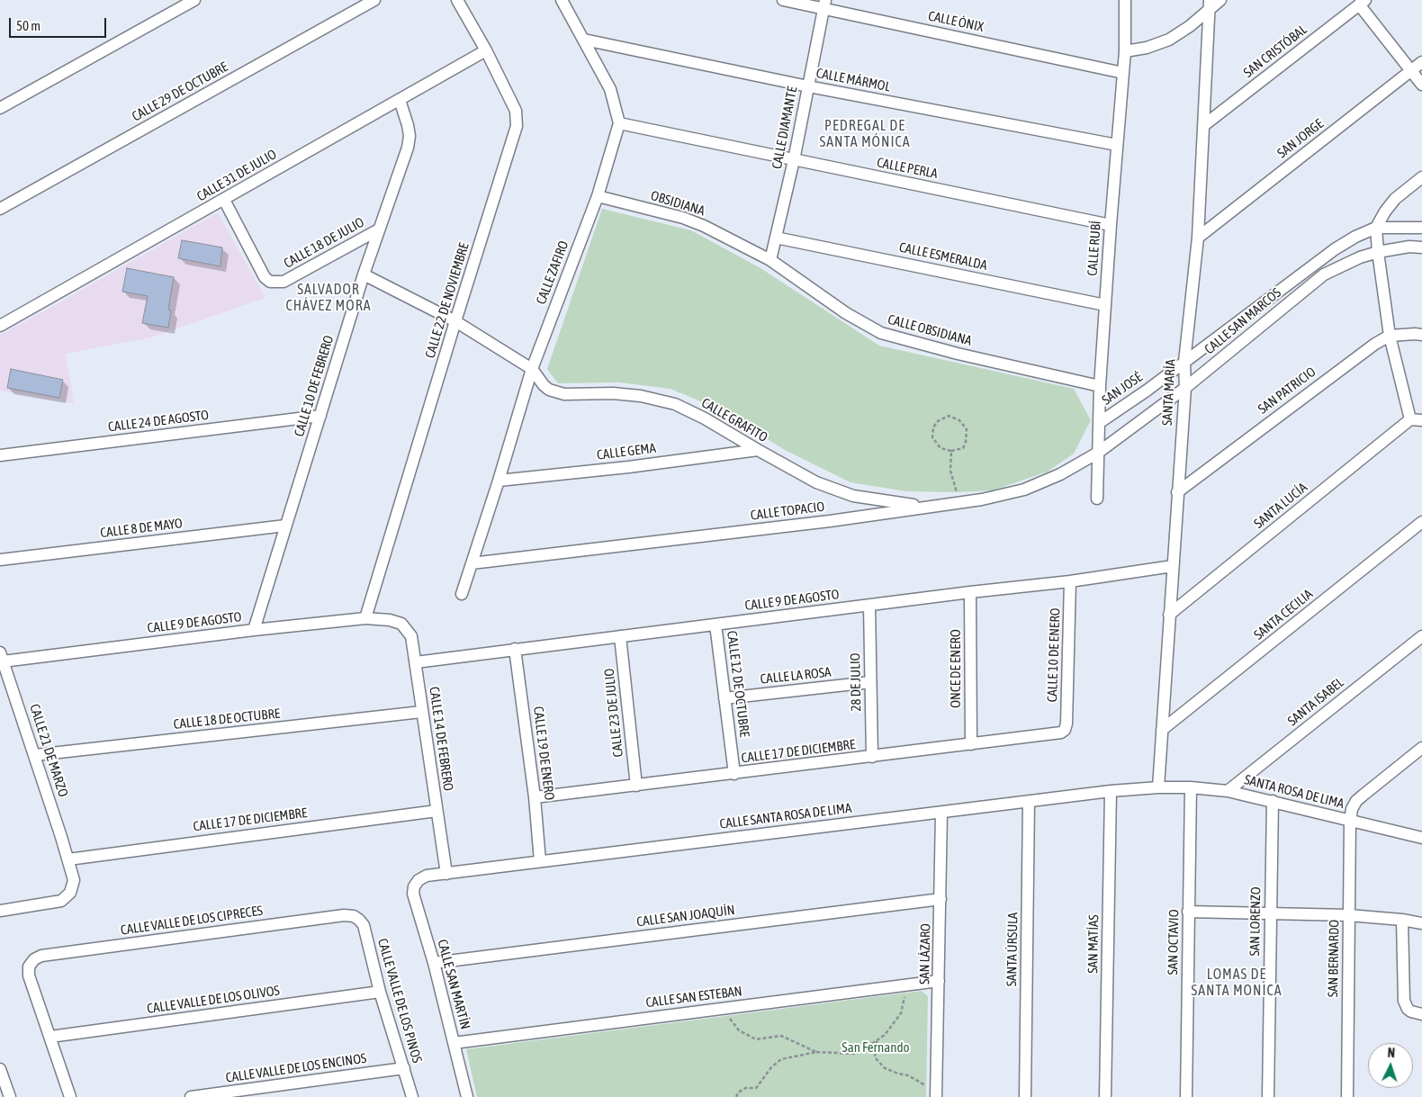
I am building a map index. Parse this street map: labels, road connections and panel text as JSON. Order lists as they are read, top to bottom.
{
  "streets": {
    "street": [
      "CALLE ÓNIX",
      "SAN CRISTÓBAL",
      "CALLE MÁRMOL",
      "CALLE 29 DE OCTUBRE",
      "CALLE DIAMANTE",
      "SAN JORGE",
      "CALLE PERLA",
      "CALLE 31 DE JULIO",
      "OBSIDIANA",
      "CALLE 18 DE JULIO",
      "CALLE RUBÍ",
      "CALLE ESMERALDA",
      "CALLE ZAFIRO",
      "CALLE 22 DE NOVIEMBRE",
      "CALLE SAN MARCOS",
      "CALLE OBSIDIANA",
      "CALLE 10 DE FEBRERO",
      "SAN JOSÉ",
      "SAN PATRICIO",
      "SANTA MARÍA",
      "CALLE GRAFITO",
      "CALLE 24 DE AGOSTO",
      "CALLE GEMA",
      "SANTA LUCÍA",
      "CALLE TOPACIO",
      "CALLE 8 DE MAYO",
      "CALLE 9 DE AGOSTO",
      "SANTA CECILIA",
      "CALLE 10 DE ENERO",
      "ONCE DE ENERO",
      "CALLE LA ROSA",
      "28 DE JULIO",
      "CALLE 12 DE OCTUBRE",
      "SANTA ISABEL",
      "CALLE 23 DE JULIO",
      "CALLE 18 DE OCTUBRE",
      "CALLE 14 DE FEBRERO",
      "CALLE 21 DE MARZO",
      "CALLE 17 DE DICIEMBRE",
      "CALLE 19 DE ENERO",
      "SANTA ROSA DE LIMA",
      "CALLE SANTA ROSA DE LIMA",
      "CALLE SAN JOAQUÍN",
      "CALLE VALLE DE LOS CIPRECES",
      "SAN LORENZO",
      "SAN OCTAVIO",
      "SAN MATÍAS",
      "SANTA ÚRSULA",
      "SAN LÁZARO",
      "SAN BERNARDO",
      "CALLE SAN MARTÍN",
      "CALLE SAN ESTEBAN",
      "CALLE VALLE DE LOS OLIVOS",
      "CALLE VALLE DE LOS PINOS",
      "CALLE VALLE DE LOS ENCINOS"
    ]
  },
  "crossings": [
    ["CALLE ÓNIX", "CALLE DIAMANTE"],
    ["CALLE ÓNIX", "CALLE RUBÍ"],
    ["SAN CRISTÓBAL", "SANTA MARÍA"],
    ["CALLE MÁRMOL", "CALLE DIAMANTE"],
    ["CALLE MÁRMOL", "CALLE RUBÍ"],
    ["CALLE DIAMANTE", "CALLE PERLA"],
    ["CALLE DIAMANTE", "OBSIDIANA"],
    ["CALLE DIAMANTE", "CALLE ESMERALDA"],
    ["CALLE DIAMANTE", "CALLE OBSIDIANA"],
    ["SAN JORGE", "SANTA MARÍA"],
    ["CALLE PERLA", "CALLE RUBÍ"],
    ["CALLE PERLA", "CALLE ZAFIRO"],
    ["CALLE 31 DE JULIO", "CALLE 18 DE JULIO"],
    ["CALLE 31 DE JULIO", "CALLE 22 DE NOVIEMBRE"],
    ["CALLE 31 DE JULIO", "CALLE 10 DE FEBRERO"],
    ["OBSIDIANA", "CALLE ZAFIRO"],
    ["OBSIDIANA", "CALLE OBSIDIANA"],
    ["CALLE 18 DE JULIO", "CALLE 10 DE FEBRERO"],
    ["CALLE RUBÍ", "CALLE ESMERALDA"],
    ["CALLE RUBÍ", "CALLE SAN MARCOS"],
    ["CALLE RUBÍ", "CALLE OBSIDIANA"],
    ["CALLE RUBÍ", "SAN JOSÉ"],
    ["CALLE RUBÍ", "CALLE TOPACIO"],
    ["CALLE ZAFIRO", "CALLE GRAFITO"],
    ["CALLE ZAFIRO", "CALLE GEMA"],
    ["CALLE ZAFIRO", "CALLE TOPACIO"],
    ["CALLE 22 DE NOVIEMBRE", "CALLE 9 DE AGOSTO"],
    ["CALLE SAN MARCOS", "SAN JOSÉ"],
    ["CALLE SAN MARCOS", "SANTA MARÍA"],
    ["CALLE SAN MARCOS", "CALLE TOPACIO"],
    ["CALLE 10 DE FEBRERO", "CALLE 24 DE AGOSTO"],
    ["CALLE 10 DE FEBRERO", "CALLE 8 DE MAYO"],
    ["CALLE 10 DE FEBRERO", "CALLE 9 DE AGOSTO"],
    ["SAN JOSÉ", "SANTA MARÍA"],
    ["SAN PATRICIO", "SANTA MARÍA"],
    ["SANTA MARÍA", "SANTA LUCÍA"],
    ["SANTA MARÍA", "CALLE 9 DE AGOSTO"],
    ["SANTA MARÍA", "SANTA CECILIA"],
    ["SANTA MARÍA", "SANTA ROSA DE LIMA"],
    ["SANTA MARÍA", "CALLE SANTA ROSA DE LIMA"],
    ["CALLE GRAFITO", "CALLE GEMA"],
    ["CALLE GRAFITO", "CALLE TOPACIO"],
    ["CALLE 9 DE AGOSTO", "CALLE 10 DE ENERO"],
    ["CALLE 9 DE AGOSTO", "ONCE DE ENERO"],
    ["CALLE 9 DE AGOSTO", "28 DE JULIO"],
    ["CALLE 9 DE AGOSTO", "CALLE 12 DE OCTUBRE"],
    ["CALLE 9 DE AGOSTO", "CALLE 23 DE JULIO"],
    ["CALLE 9 DE AGOSTO", "CALLE 14 DE FEBRERO"],
    ["CALLE 9 DE AGOSTO", "CALLE 21 DE MARZO"],
    ["CALLE 9 DE AGOSTO", "CALLE 19 DE ENERO"],
    ["CALLE 10 DE ENERO", "CALLE 17 DE DICIEMBRE"],
    ["ONCE DE ENERO", "CALLE 17 DE DICIEMBRE"],
    ["CALLE LA ROSA", "28 DE JULIO"],
    ["CALLE LA ROSA", "CALLE 12 DE OCTUBRE"],
    ["28 DE JULIO", "CALLE 17 DE DICIEMBRE"],
    ["CALLE 12 DE OCTUBRE", "CALLE 17 DE DICIEMBRE"],
    ["SANTA ISABEL", "SANTA ROSA DE LIMA"],
    ["CALLE 23 DE JULIO", "CALLE 17 DE DICIEMBRE"],
    ["CALLE 18 DE OCTUBRE", "CALLE 14 DE FEBRERO"],
    ["CALLE 18 DE OCTUBRE", "CALLE 21 DE MARZO"],
    ["CALLE 14 DE FEBRERO", "CALLE 17 DE DICIEMBRE"],
    ["CALLE 14 DE FEBRERO", "CALLE SANTA ROSA DE LIMA"],
    ["CALLE 21 DE MARZO", "CALLE 17 DE DICIEMBRE"],
    ["CALLE 17 DE DICIEMBRE", "CALLE 19 DE ENERO"],
    ["CALLE 19 DE ENERO", "CALLE SANTA ROSA DE LIMA"],
    ["SANTA ROSA DE LIMA", "CALLE SANTA ROSA DE LIMA"],
    ["SANTA ROSA DE LIMA", "SAN LORENZO"],
    ["SANTA ROSA DE LIMA", "SAN OCTAVIO"],
    ["SANTA ROSA DE LIMA", "SAN BERNARDO"],
    ["CALLE SANTA ROSA DE LIMA", "SAN MATÍAS"],
    ["CALLE SANTA ROSA DE LIMA", "SANTA ÚRSULA"],
    ["CALLE SANTA ROSA DE LIMA", "SAN LÁZARO"],
    ["CALLE SANTA ROSA DE LIMA", "CALLE SAN MARTÍN"],
    ["CALLE SAN JOAQUÍN", "SAN LÁZARO"],
    ["CALLE SAN JOAQUÍN", "CALLE SAN MARTÍN"],
    ["CALLE VALLE DE LOS CIPRECES", "CALLE VALLE DE LOS OLIVOS"],
    ["CALLE VALLE DE LOS CIPRECES", "CALLE VALLE DE LOS PINOS"],
    ["SAN LÁZARO", "CALLE SAN ESTEBAN"],
    ["CALLE SAN MARTÍN", "CALLE SAN ESTEBAN"],
    ["CALLE VALLE DE LOS OLIVOS", "CALLE VALLE DE LOS PINOS"],
    ["CALLE VALLE DE LOS PINOS", "CALLE VALLE DE LOS ENCINOS"]
  ],
  "districts": ["PEDREGAL DE SANTA MÓNICA", "SALVADOR CHÁVEZ MORA", "LOMAS DE SANTA MONICA"],
  "parks": ["San Fernando"],
  "scale_bar": "50 m",
  "north": "top"
}
